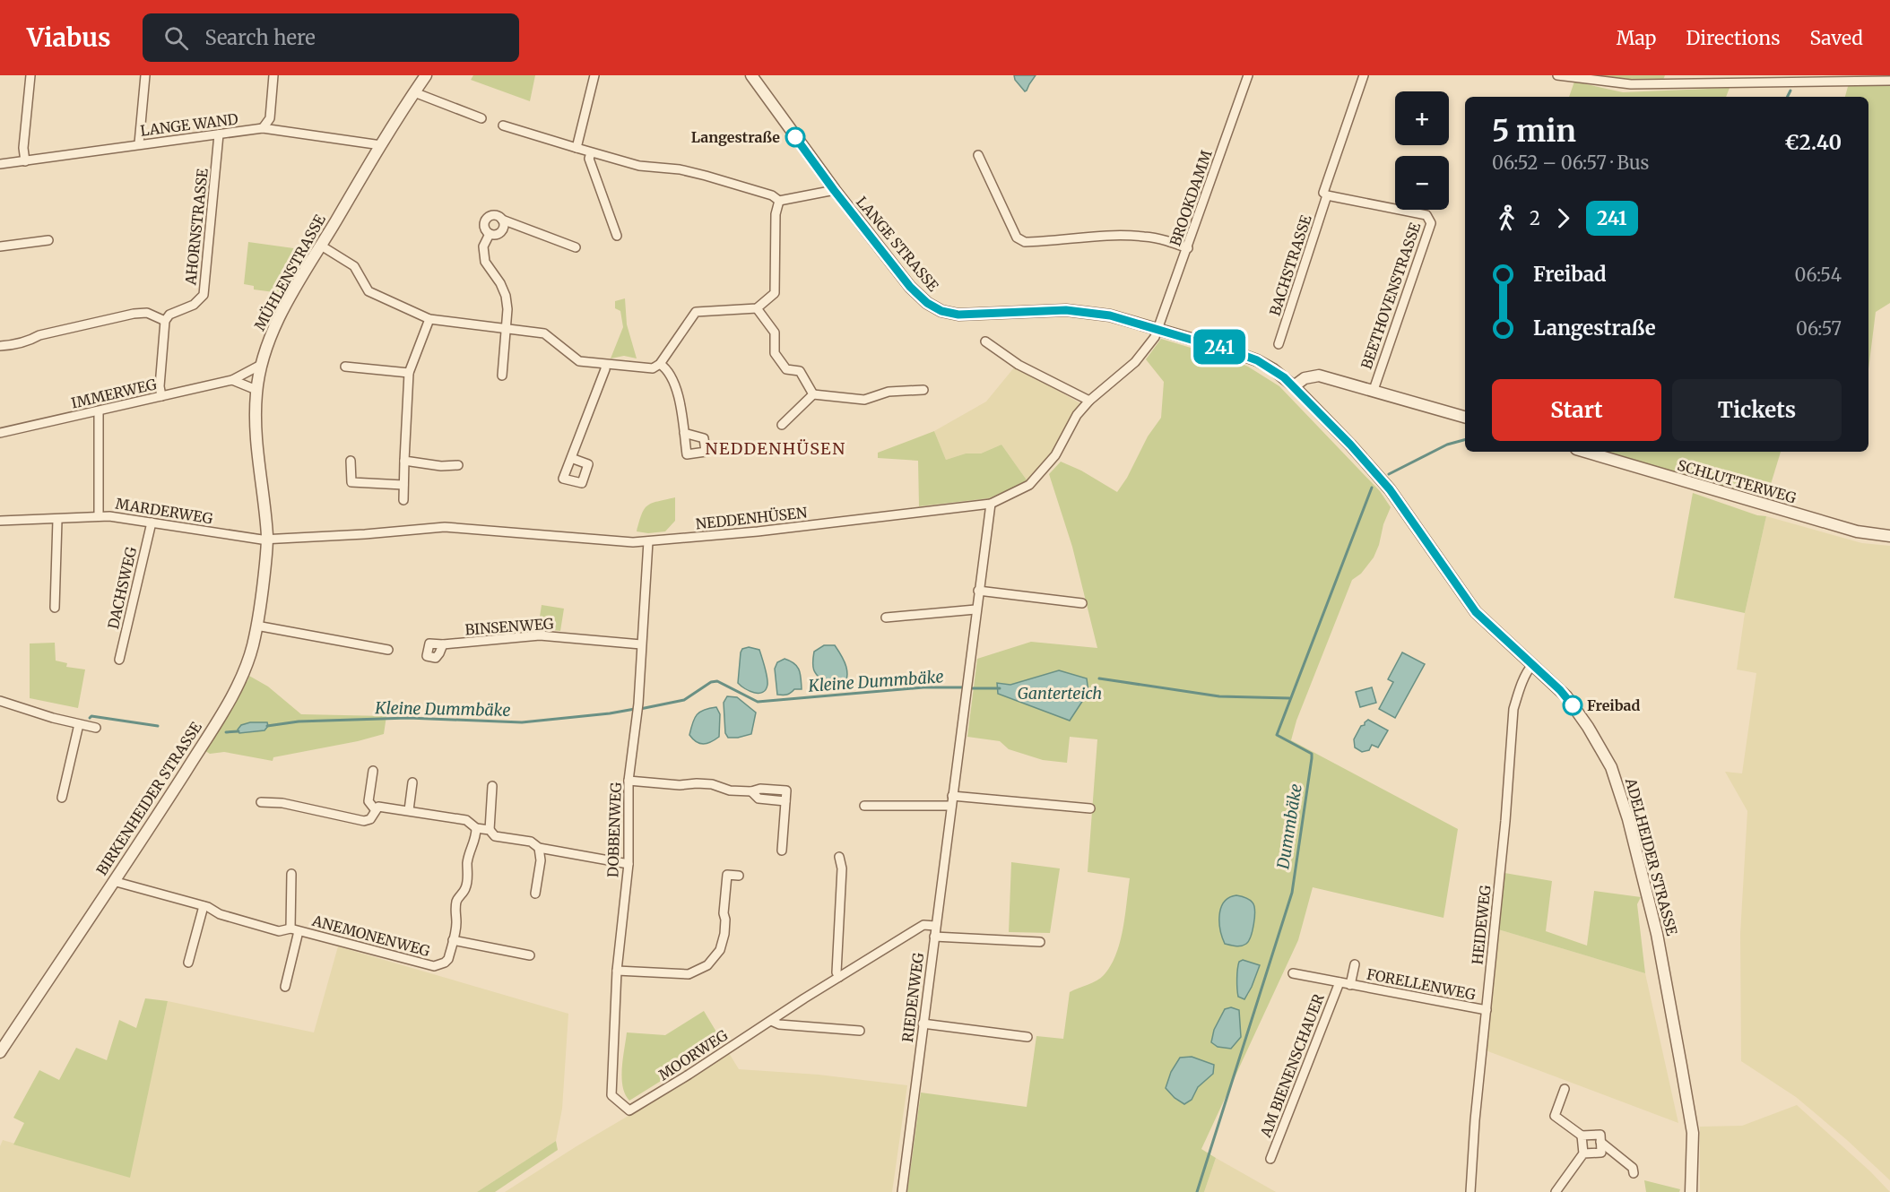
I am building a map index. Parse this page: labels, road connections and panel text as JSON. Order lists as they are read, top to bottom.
{
  "streets": {
    "street": [
      "LANGE WAND",
      "BROOKDAMM",
      "AHORNSTRASSE",
      "LANGE STRASSE",
      "BACHSTRASSE",
      "MÜHLENSTRASSE",
      "BEETHOVENSTRASSE",
      "IMMERWEG",
      "SCHLUTTERWEG",
      "MARDERWEG",
      "NEDDENHÜSEN",
      "DACHSWEG",
      "BINSENWEG",
      "BIRKENHEIDER STRASSE",
      "DOBBENWEG",
      "ADELHEIDER STRASSE",
      "HEIDEWEG",
      "ANEMONENWEG",
      "FORELLENWEG",
      "RIEDENWEG",
      "MOORWEG",
      "AM BIENENSCHAUER"
    ]
  },
  "crossings": [
    ["LANGE WAND", "AHORNSTRASSE"],
    ["LANGE WAND", "MÜHLENSTRASSE"],
    ["BROOKDAMM", "LANGE STRASSE"],
    ["BROOKDAMM", "NEDDENHÜSEN"],
    ["LANGE STRASSE", "NEDDENHÜSEN"],
    ["LANGE STRASSE", "ADELHEIDER STRASSE"],
    ["BACHSTRASSE", "BEETHOVENSTRASSE"],
    ["MÜHLENSTRASSE", "IMMERWEG"],
    ["MÜHLENSTRASSE", "MARDERWEG"],
    ["MÜHLENSTRASSE", "NEDDENHÜSEN"],
    ["MÜHLENSTRASSE", "BIRKENHEIDER STRASSE"],
    ["MARDERWEG", "NEDDENHÜSEN"],
    ["MARDERWEG", "DACHSWEG"],
    ["MARDERWEG", "BIRKENHEIDER STRASSE"],
    ["NEDDENHÜSEN", "BIRKENHEIDER STRASSE"],
    ["NEDDENHÜSEN", "DOBBENWEG"],
    ["NEDDENHÜSEN", "RIEDENWEG"],
    ["BINSENWEG", "DOBBENWEG"],
    ["BIRKENHEIDER STRASSE", "ANEMONENWEG"],
    ["DOBBENWEG", "MOORWEG"],
    ["ADELHEIDER STRASSE", "HEIDEWEG"],
    ["HEIDEWEG", "FORELLENWEG"],
    ["FORELLENWEG", "AM BIENENSCHAUER"],
    ["RIEDENWEG", "MOORWEG"]
  ],
  "districts": ["NEDDENHÜSEN"],
  "water": ["Kleine Dummbäke", "Ganterteich", "Dummbäke"],
  "places": ["Langestraße", "Freibad"],
  "lines": ["bus line 241"],
  "page": {
    "header": "Viabus",
    "search": "Search here",
    "nav": ["Map", "Directions", "Saved"],
    "on_map": "241",
    "map_buttons": ["+", "−"],
    "heading": ["5 min", "06:52 – 06:57 · Bus", "€2.40"],
    "legs": ["2", "241"],
    "list": [
      {
        "name": "Freibad",
        "value": "06:54"
      },
      {
        "name": "Langestraße",
        "value": "06:57"
      }
    ],
    "buttons": ["Start", "Tickets"]
  }
}
